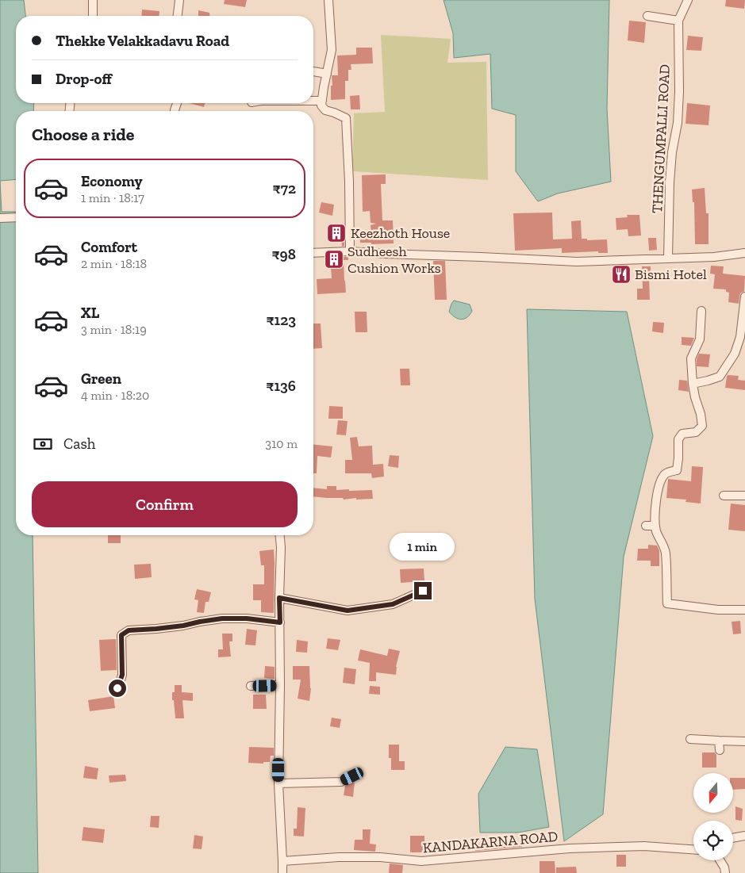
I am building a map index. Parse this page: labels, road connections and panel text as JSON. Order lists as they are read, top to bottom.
{
  "streets": {
    "street": ["THENGUMPALLI ROAD", "KANDAKARNA ROAD"]
  },
  "places": {
    "building": ["Keezhoth House", "Sudheesh Cushion Works"],
    "restaurant": ["Bismi Hotel"]
  },
  "north": "bottom",
  "page": {
    "banner": ["Thekke Velakkadavu Road", "Drop-off"],
    "heading": "Choose a ride",
    "list": [
      {
        "name": "Economy",
        "note": "1 min · 18:17",
        "value": "₹72"
      },
      {
        "name": "Comfort",
        "note": "2 min · 18:18",
        "value": "₹98"
      },
      {
        "name": "XL",
        "note": "3 min · 18:19",
        "value": "₹123"
      },
      {
        "name": "Green",
        "note": "4 min · 18:20",
        "value": "₹136"
      }
    ],
    "pay": ["Cash", "310 m"],
    "buttons": "Confirm",
    "bubble": "1 min"
  }
}
